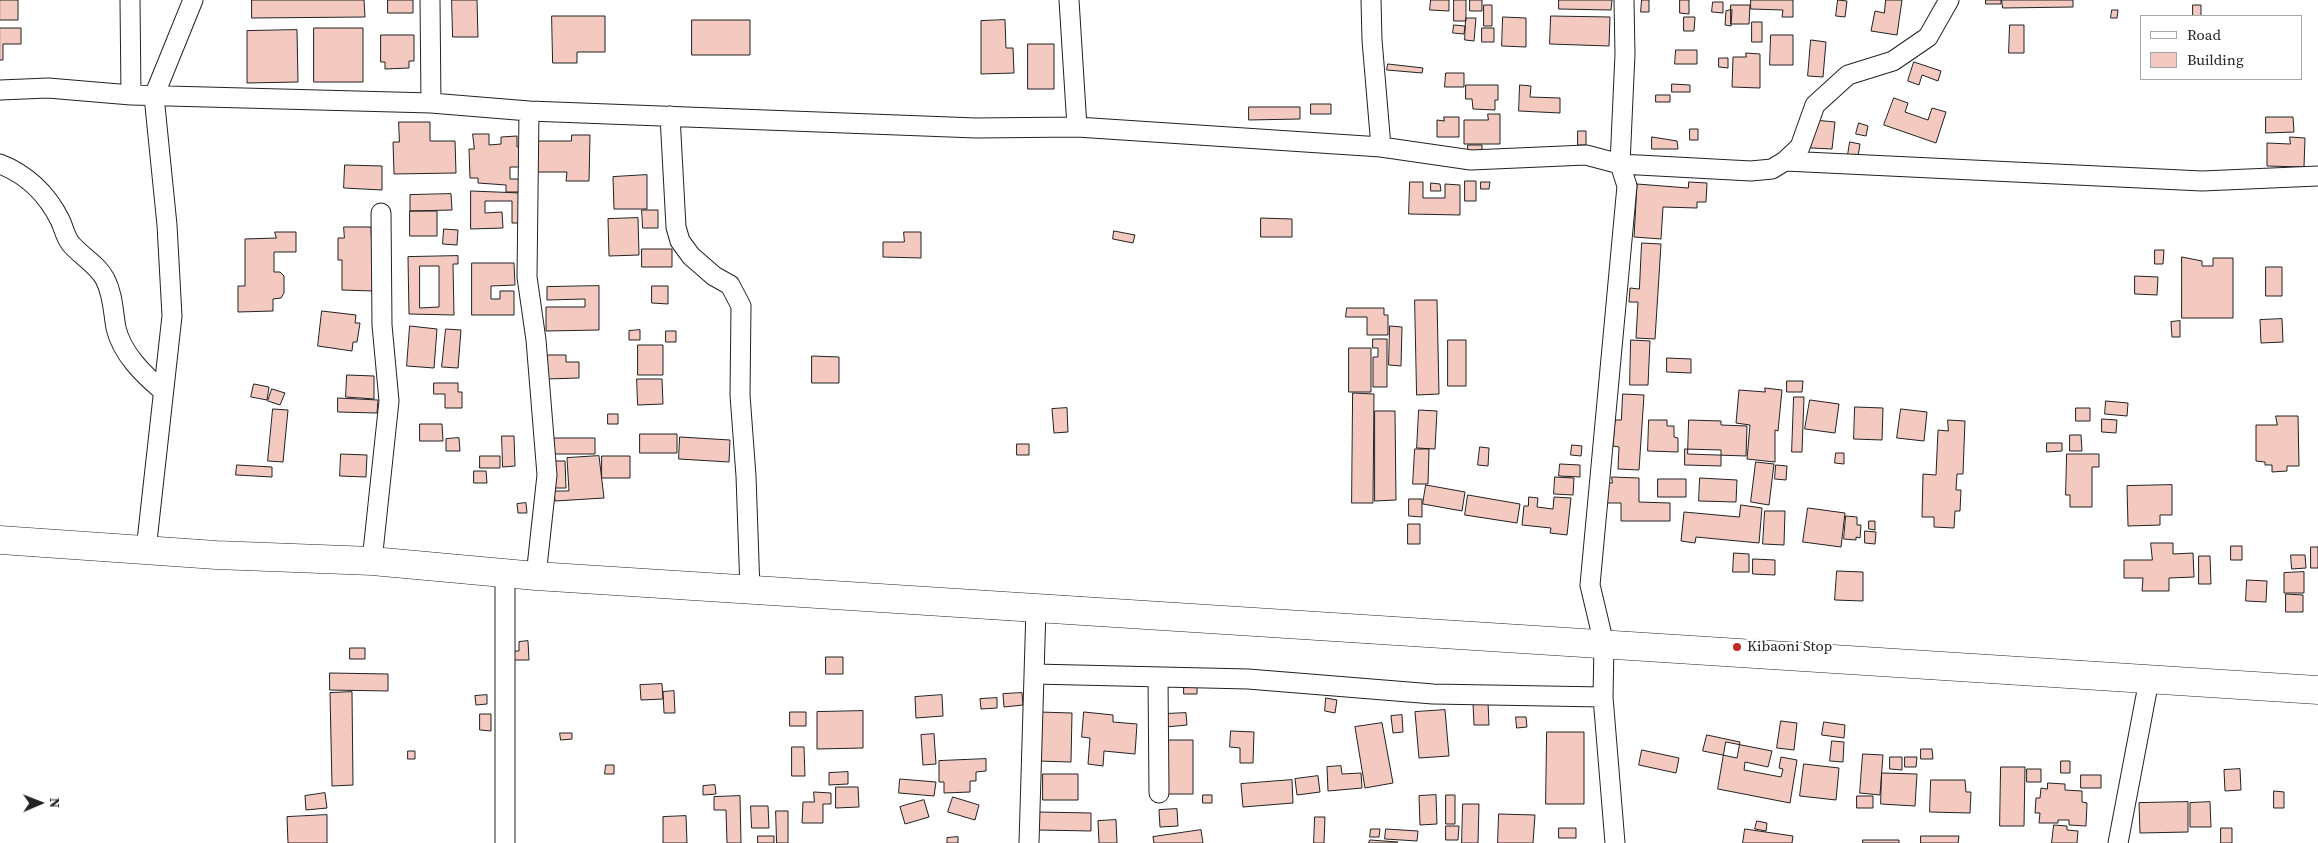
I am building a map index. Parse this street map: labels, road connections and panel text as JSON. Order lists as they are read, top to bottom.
{
  "places": ["Kibaoni Stop"],
  "legend": ["Road", "Building"],
  "north": "right"
}
